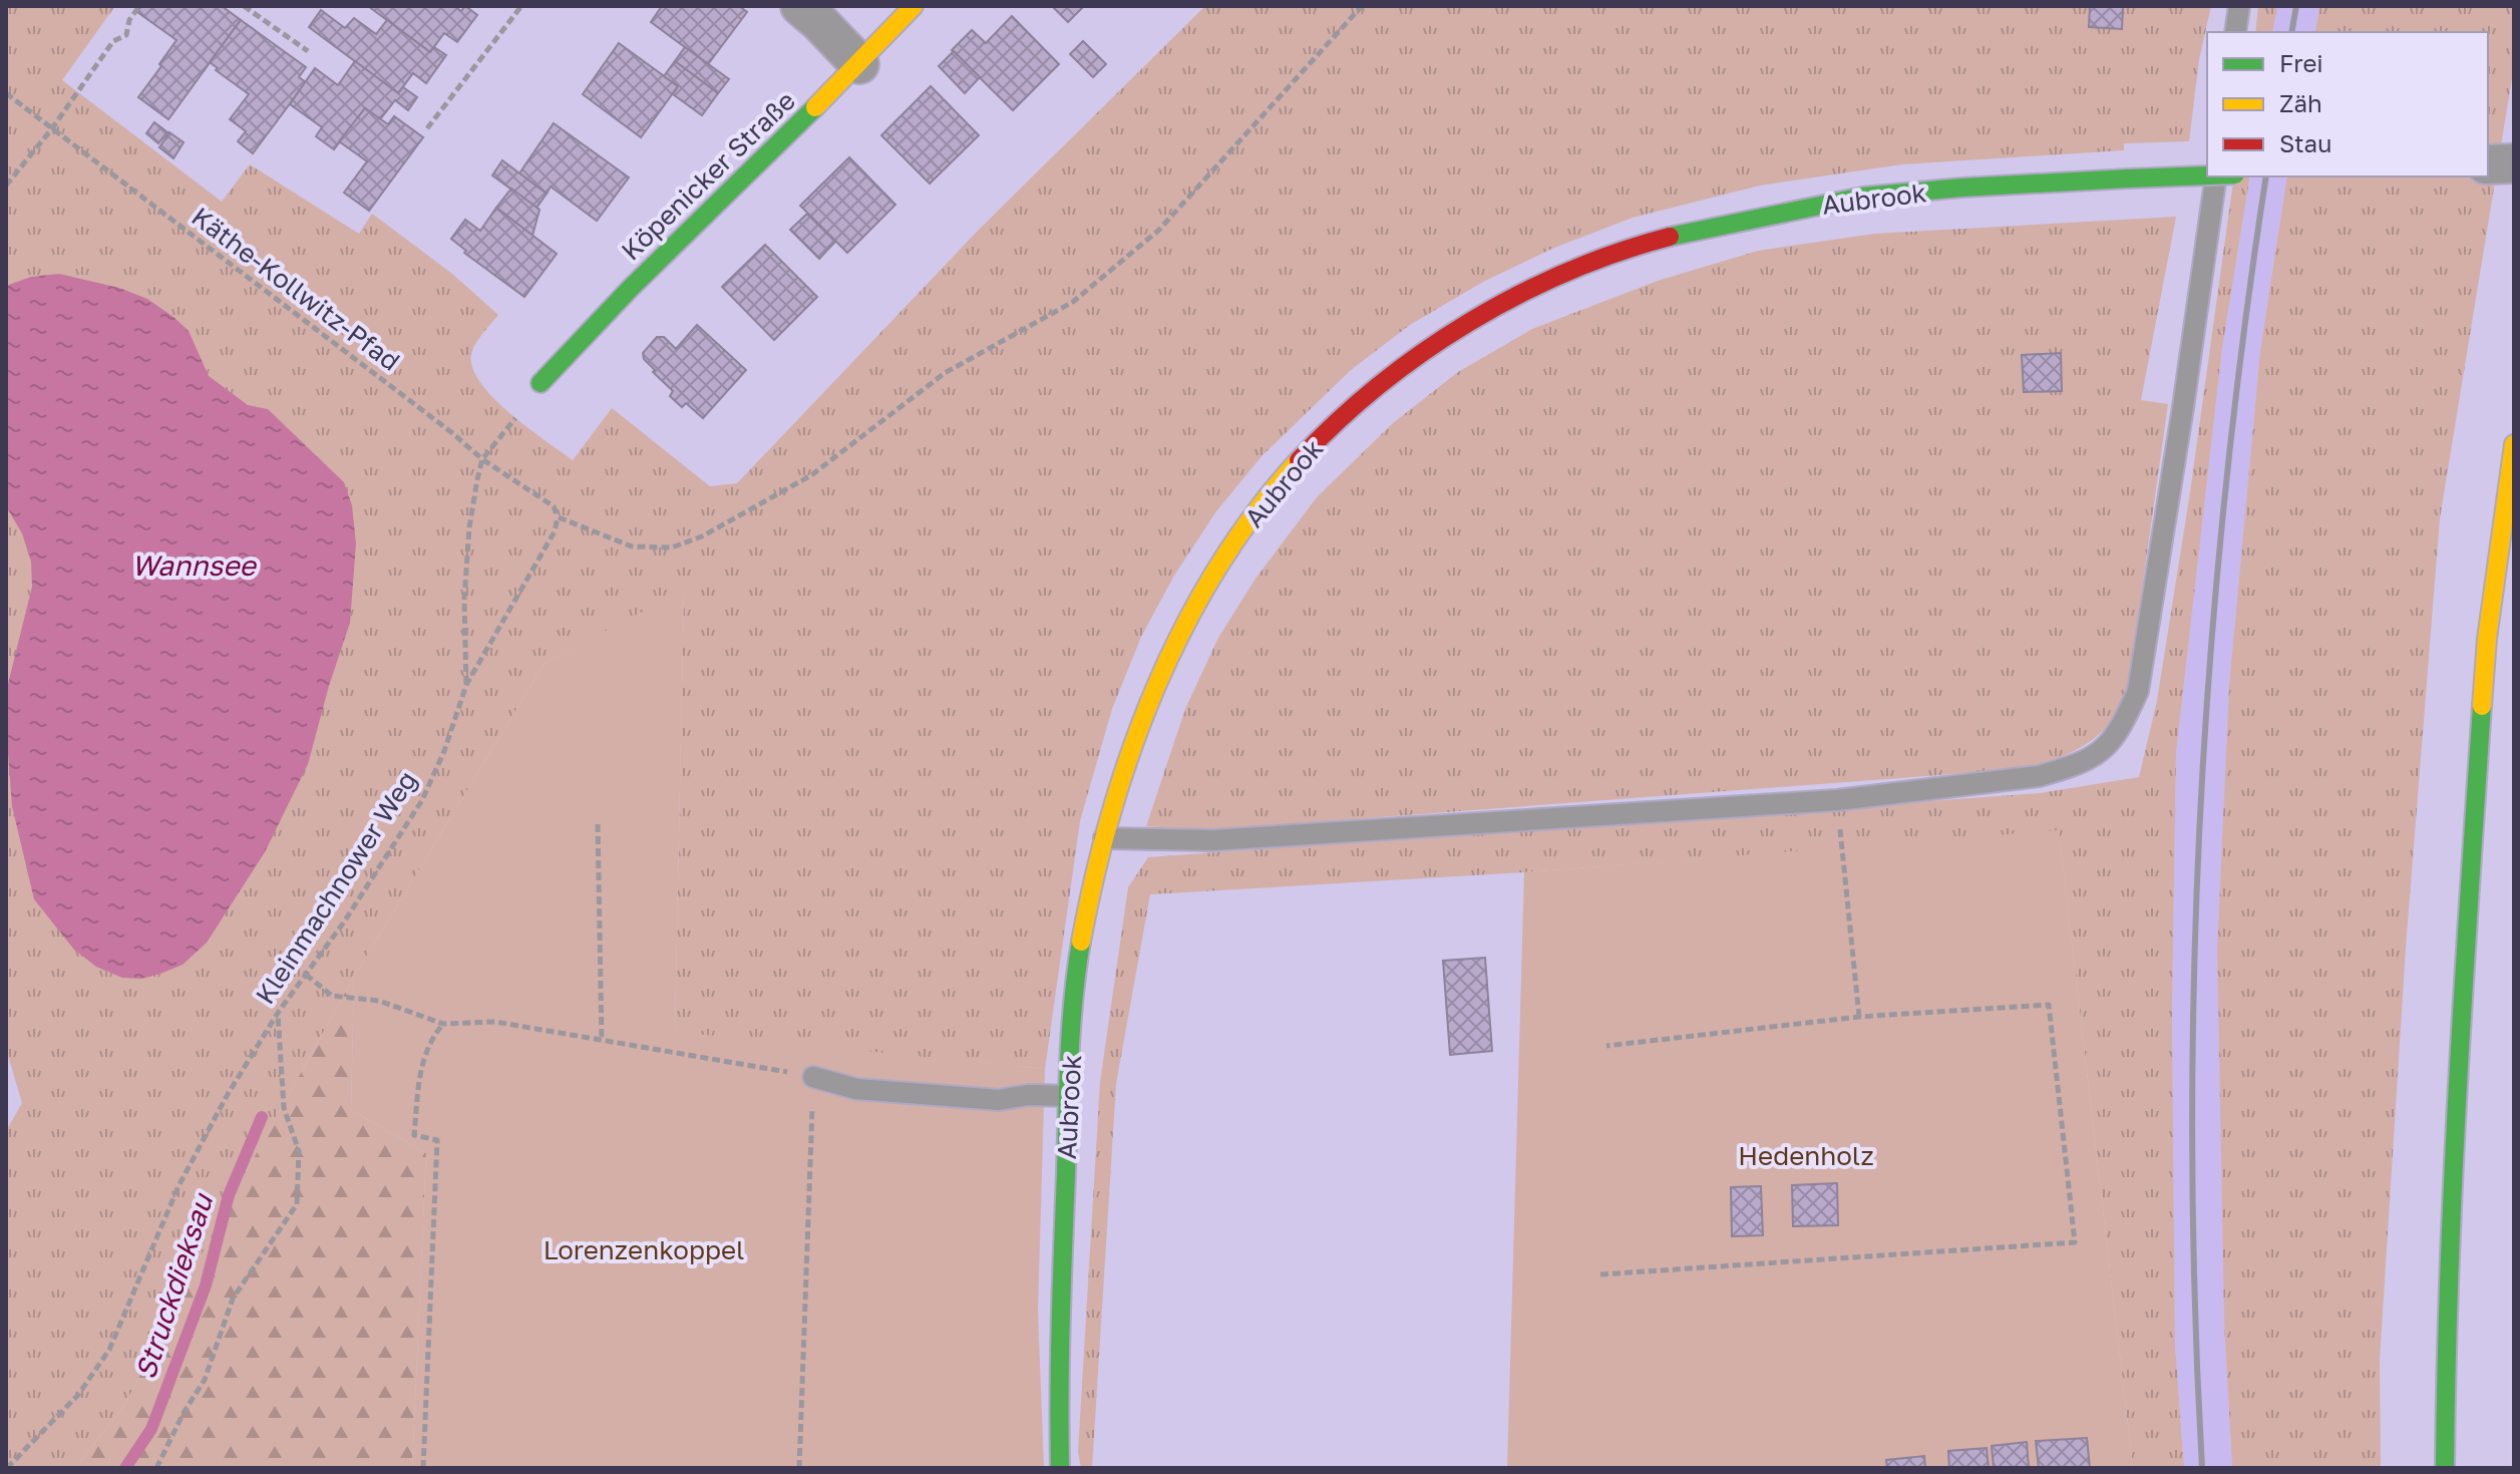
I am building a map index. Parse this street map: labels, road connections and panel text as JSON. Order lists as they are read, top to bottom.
{
  "streets": {
    "main road": ["Köpenicker Straße", "Aubrook"],
    "path": ["Käthe-Kollwitz-Pfad", "Kleinmachnower Weg"]
  },
  "crossings": [
    ["Käthe-Kollwitz-Pfad", "Kleinmachnower Weg"]
  ],
  "water": ["Wannsee", "Struckdieksau"],
  "parks": ["Hedenholz", "Lorenzenkoppel"],
  "legend": ["Frei", "Zäh", "Stau"]
}
